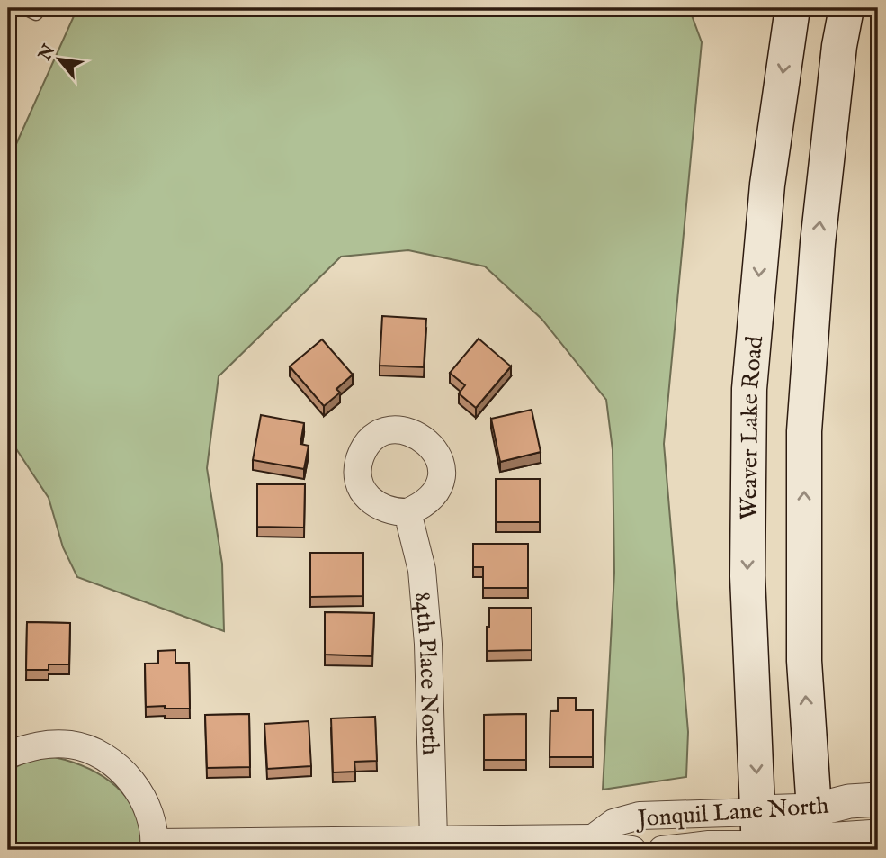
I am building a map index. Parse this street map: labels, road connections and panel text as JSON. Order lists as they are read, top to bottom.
{
  "streets": {
    "main road": ["Weaver Lake Road"],
    "street": ["84th Place North", "Jonquil Lane North"]
  },
  "crossings": [
    ["Weaver Lake Road", "Jonquil Lane North"],
    ["84th Place North", "Jonquil Lane North"]
  ],
  "north": "top left"
}
